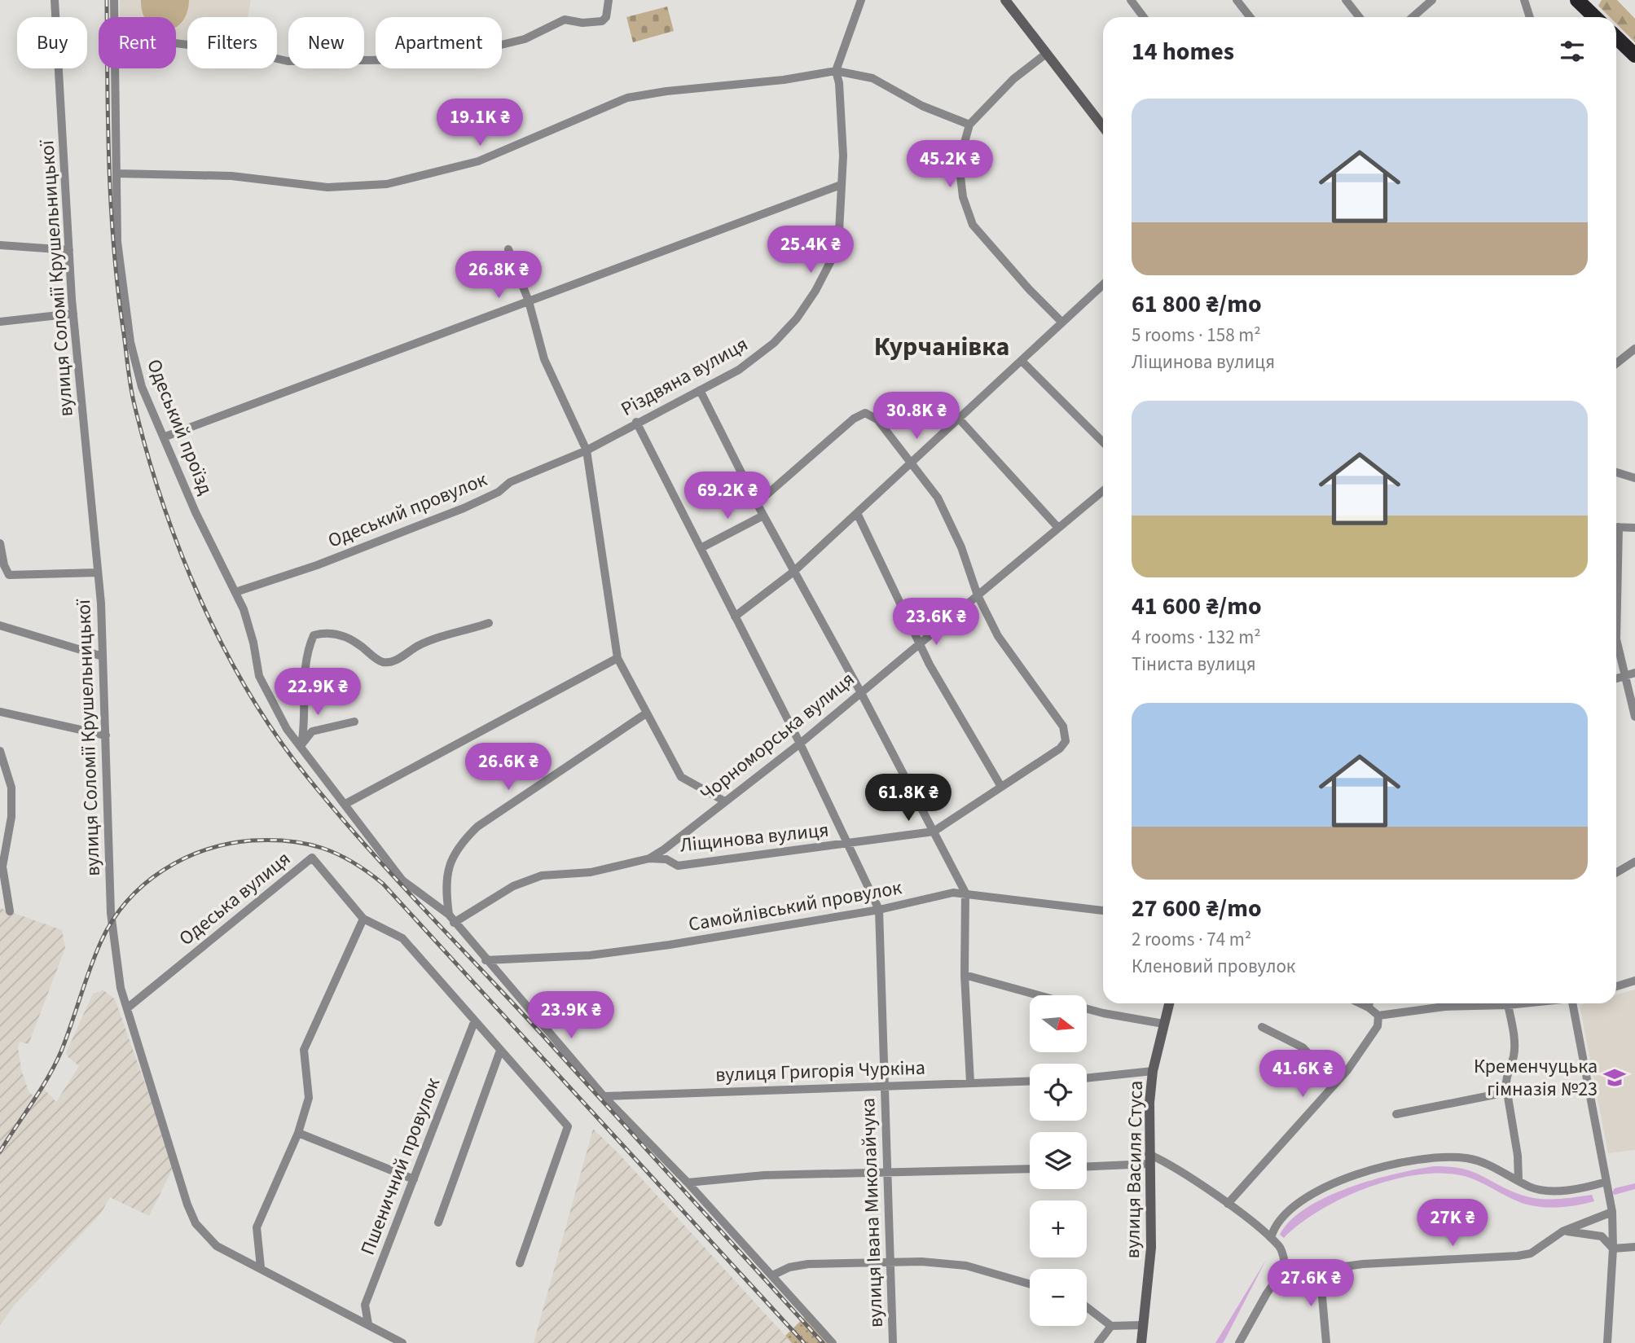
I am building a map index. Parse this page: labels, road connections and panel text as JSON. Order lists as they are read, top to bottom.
{
  "streets": {
    "main road": ["вулиця Василя Стуса"],
    "street": [
      "вулиця Соломії Крушельницької",
      "Різдвяна вулиця",
      "Одеський проїзд",
      "Одеський провулок",
      "Чорноморська вулиця",
      "Ліщинова вулиця",
      "Одеська вулиця",
      "Самойлівський провулок",
      "вулиця Григорія Чуркіна",
      "Пшеничний провулок",
      "вулиця Івана Миколайчука"
    ]
  },
  "crossings": [
    ["вулиця Соломії Крушельницької", "Одеська вулиця"],
    ["вулиця Соломії Крушельницької", "Пшеничний провулок"],
    ["Різдвяна вулиця", "Одеський провулок"],
    ["Одеський проїзд", "Одеський провулок"],
    ["Одеський проїзд", "Ліщинова вулиця"],
    ["Одеський проїзд", "Самойлівський провулок"],
    ["Одеський проїзд", "вулиця Григорія Чуркіна"],
    ["Чорноморська вулиця", "Ліщинова вулиця"],
    ["Одеська вулиця", "Пшеничний провулок"],
    ["Самойлівський провулок", "вулиця Івана Миколайчука"],
    ["вулиця Григорія Чуркіна", "вулиця Івана Миколайчука"]
  ],
  "districts": ["Курчанівка"],
  "places": {
    "school or university": ["Кременчуцька гімназія №23"]
  },
  "north": "right",
  "page": {
    "chip": [
      "Buy",
      "Rent",
      "Filters",
      "New",
      "Apartment"
    ],
    "heading": "14 homes",
    "list": [
      {
        "name": "61 800 ₴/mo",
        "note": "5 rooms · 158 m² · Ліщинова вулиця"
      },
      {
        "name": "41 600 ₴/mo",
        "note": "4 rooms · 132 m² · Тіниста вулиця"
      },
      {
        "name": "27 600 ₴/mo",
        "note": "2 rooms · 74 m² · Кленовий провулок"
      }
    ],
    "price": [
      "19.1K ₴",
      "45.2K ₴",
      "25.4K ₴",
      "26.8K ₴",
      "30.8K ₴",
      "69.2K ₴",
      "23.6K ₴",
      "22.9K ₴",
      "26.6K ₴",
      "61.8K ₴",
      "23.9K ₴",
      "41.6K ₴",
      "27K ₴",
      "27.6K ₴"
    ],
    "map_buttons": ["+", "−"]
  }
}
